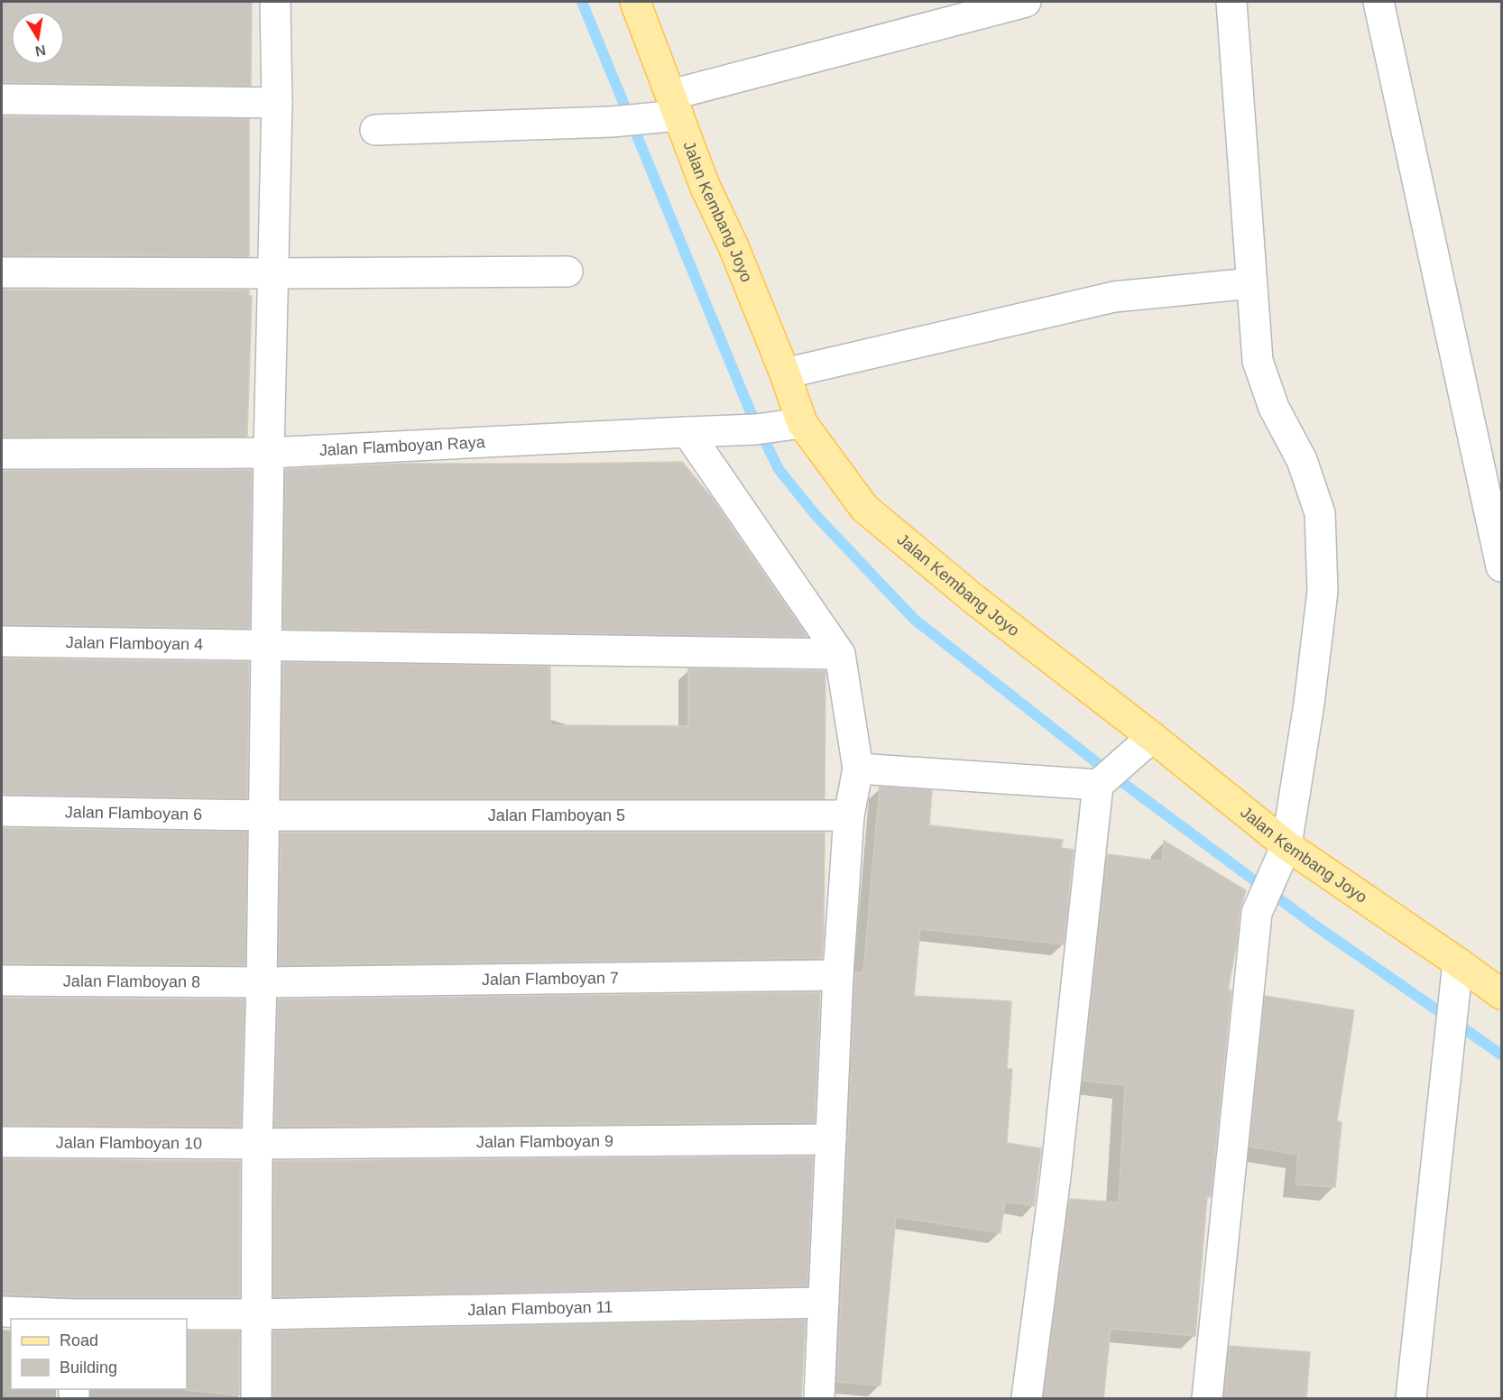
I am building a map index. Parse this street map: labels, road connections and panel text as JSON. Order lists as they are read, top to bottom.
{
  "streets": {
    "main road": ["Jalan Kembang Joyo"],
    "street": [
      "Jalan Flamboyan Raya",
      "Jalan Flamboyan 4",
      "Jalan Flamboyan 6",
      "Jalan Flamboyan 5",
      "Jalan Flamboyan 7",
      "Jalan Flamboyan 8",
      "Jalan Flamboyan 9",
      "Jalan Flamboyan 10",
      "Jalan Flamboyan 11"
    ]
  },
  "crossings": [
    ["Jalan Kembang Joyo", "Jalan Flamboyan Raya"],
    ["Jalan Flamboyan 6", "Jalan Flamboyan 5"],
    ["Jalan Flamboyan 7", "Jalan Flamboyan 8"],
    ["Jalan Flamboyan 9", "Jalan Flamboyan 10"]
  ],
  "legend": ["Road", "Building"],
  "north": "bottom"
}
